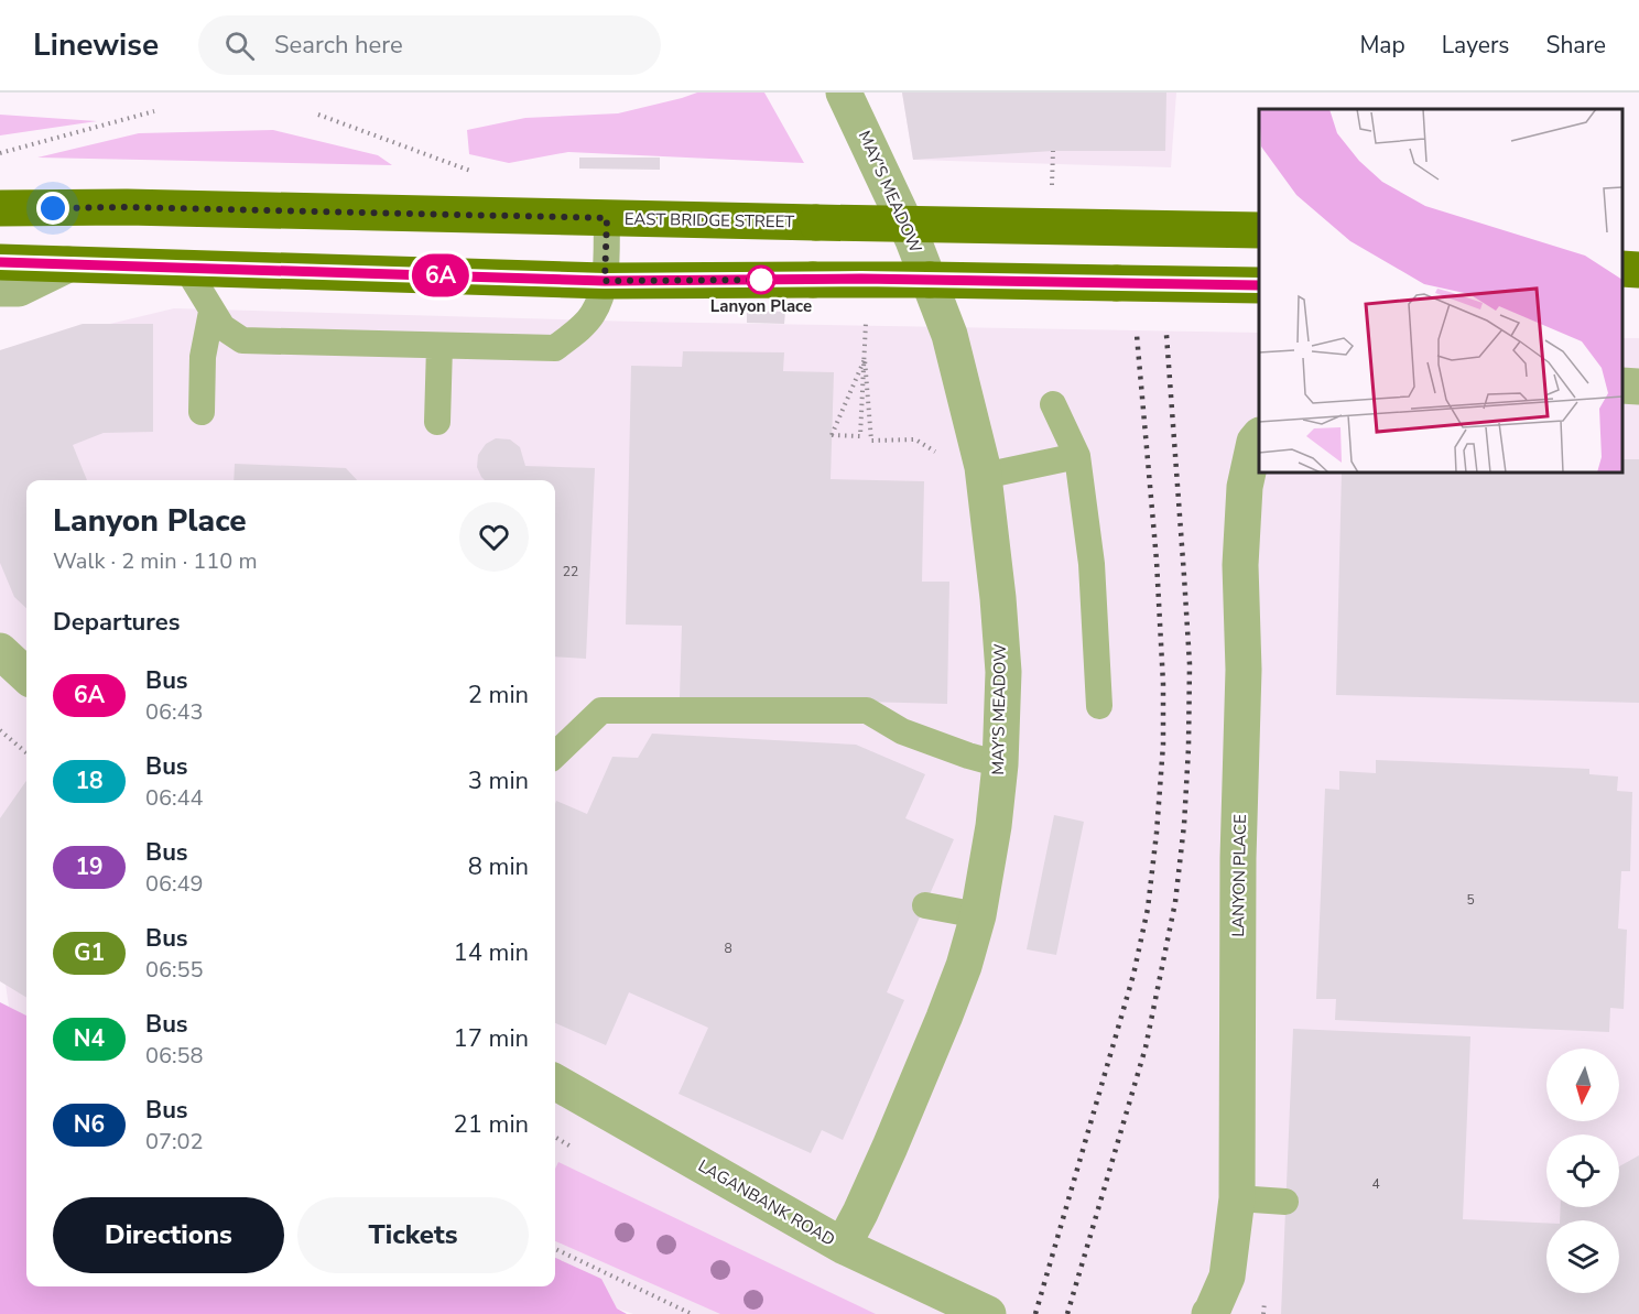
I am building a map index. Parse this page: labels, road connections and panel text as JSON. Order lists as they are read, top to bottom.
{
  "streets": {
    "main road": ["EAST BRIDGE STREET"],
    "street": ["MAY'S MEADOW", "LANYON PLACE", "LAGANBANK ROAD"]
  },
  "crossings": [
    ["MAY'S MEADOW", "LAGANBANK ROAD"]
  ],
  "places": ["Lanyon Place"],
  "lines": ["bus line 6A"],
  "house_numbers": [
    "22",
    "5",
    "8",
    "4"
  ],
  "north": "bottom",
  "page": {
    "header": "Linewise",
    "search": "Search here",
    "nav": ["Map", "Layers", "Share"],
    "on_map": "6A",
    "heading": [
      ["Lanyon Place", "Walk · 2 min · 110 m"],
      "Departures"
    ],
    "list": [
      {
        "mark": "6A",
        "name": "Bus",
        "note": "06:43",
        "value": "2 min"
      },
      {
        "mark": "18",
        "name": "Bus",
        "note": "06:44",
        "value": "3 min"
      },
      {
        "mark": "19",
        "name": "Bus",
        "note": "06:49",
        "value": "8 min"
      },
      {
        "mark": "G1",
        "name": "Bus",
        "note": "06:55",
        "value": "14 min"
      },
      {
        "mark": "N4",
        "name": "Bus",
        "note": "06:58",
        "value": "17 min"
      },
      {
        "mark": "N6",
        "name": "Bus",
        "note": "07:02",
        "value": "21 min"
      }
    ],
    "buttons": ["Directions", "Tickets"]
  }
}
